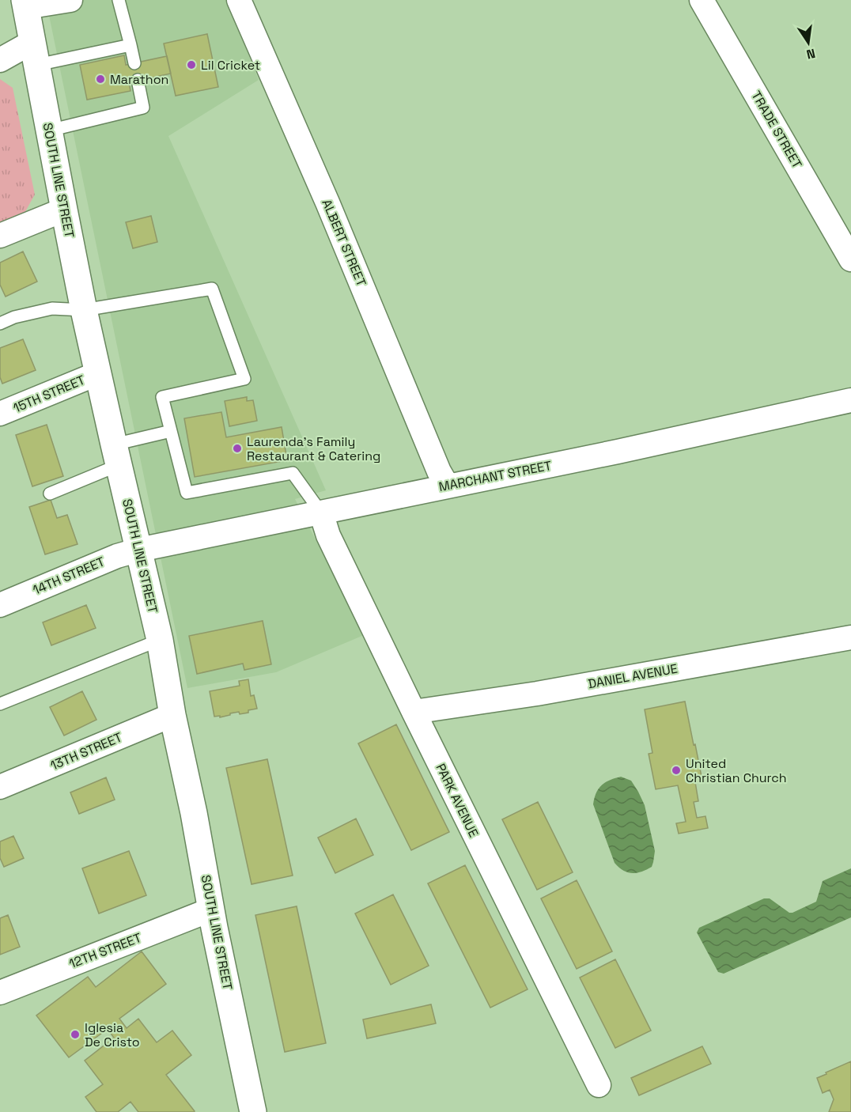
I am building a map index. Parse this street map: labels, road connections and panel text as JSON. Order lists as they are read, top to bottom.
{
  "streets": {
    "main road": ["SOUTH LINE STREET"],
    "street": [
      "TRADE STREET",
      "ALBERT STREET",
      "15TH STREET",
      "MARCHANT STREET",
      "14TH STREET",
      "DANIEL AVENUE",
      "13TH STREET",
      "PARK AVENUE",
      "12TH STREET"
    ]
  },
  "crossings": [
    ["SOUTH LINE STREET", "15TH STREET"],
    ["SOUTH LINE STREET", "MARCHANT STREET"],
    ["SOUTH LINE STREET", "14TH STREET"],
    ["SOUTH LINE STREET", "13TH STREET"],
    ["SOUTH LINE STREET", "12TH STREET"],
    ["ALBERT STREET", "MARCHANT STREET"],
    ["MARCHANT STREET", "14TH STREET"],
    ["MARCHANT STREET", "PARK AVENUE"],
    ["DANIEL AVENUE", "PARK AVENUE"]
  ],
  "places": [
    "Lil Cricket",
    "Marathon",
    "Laurenda's Family Restaurant & Catering",
    "United Christian Church",
    "Iglesia De Cristo"
  ],
  "north": "bottom"
}
